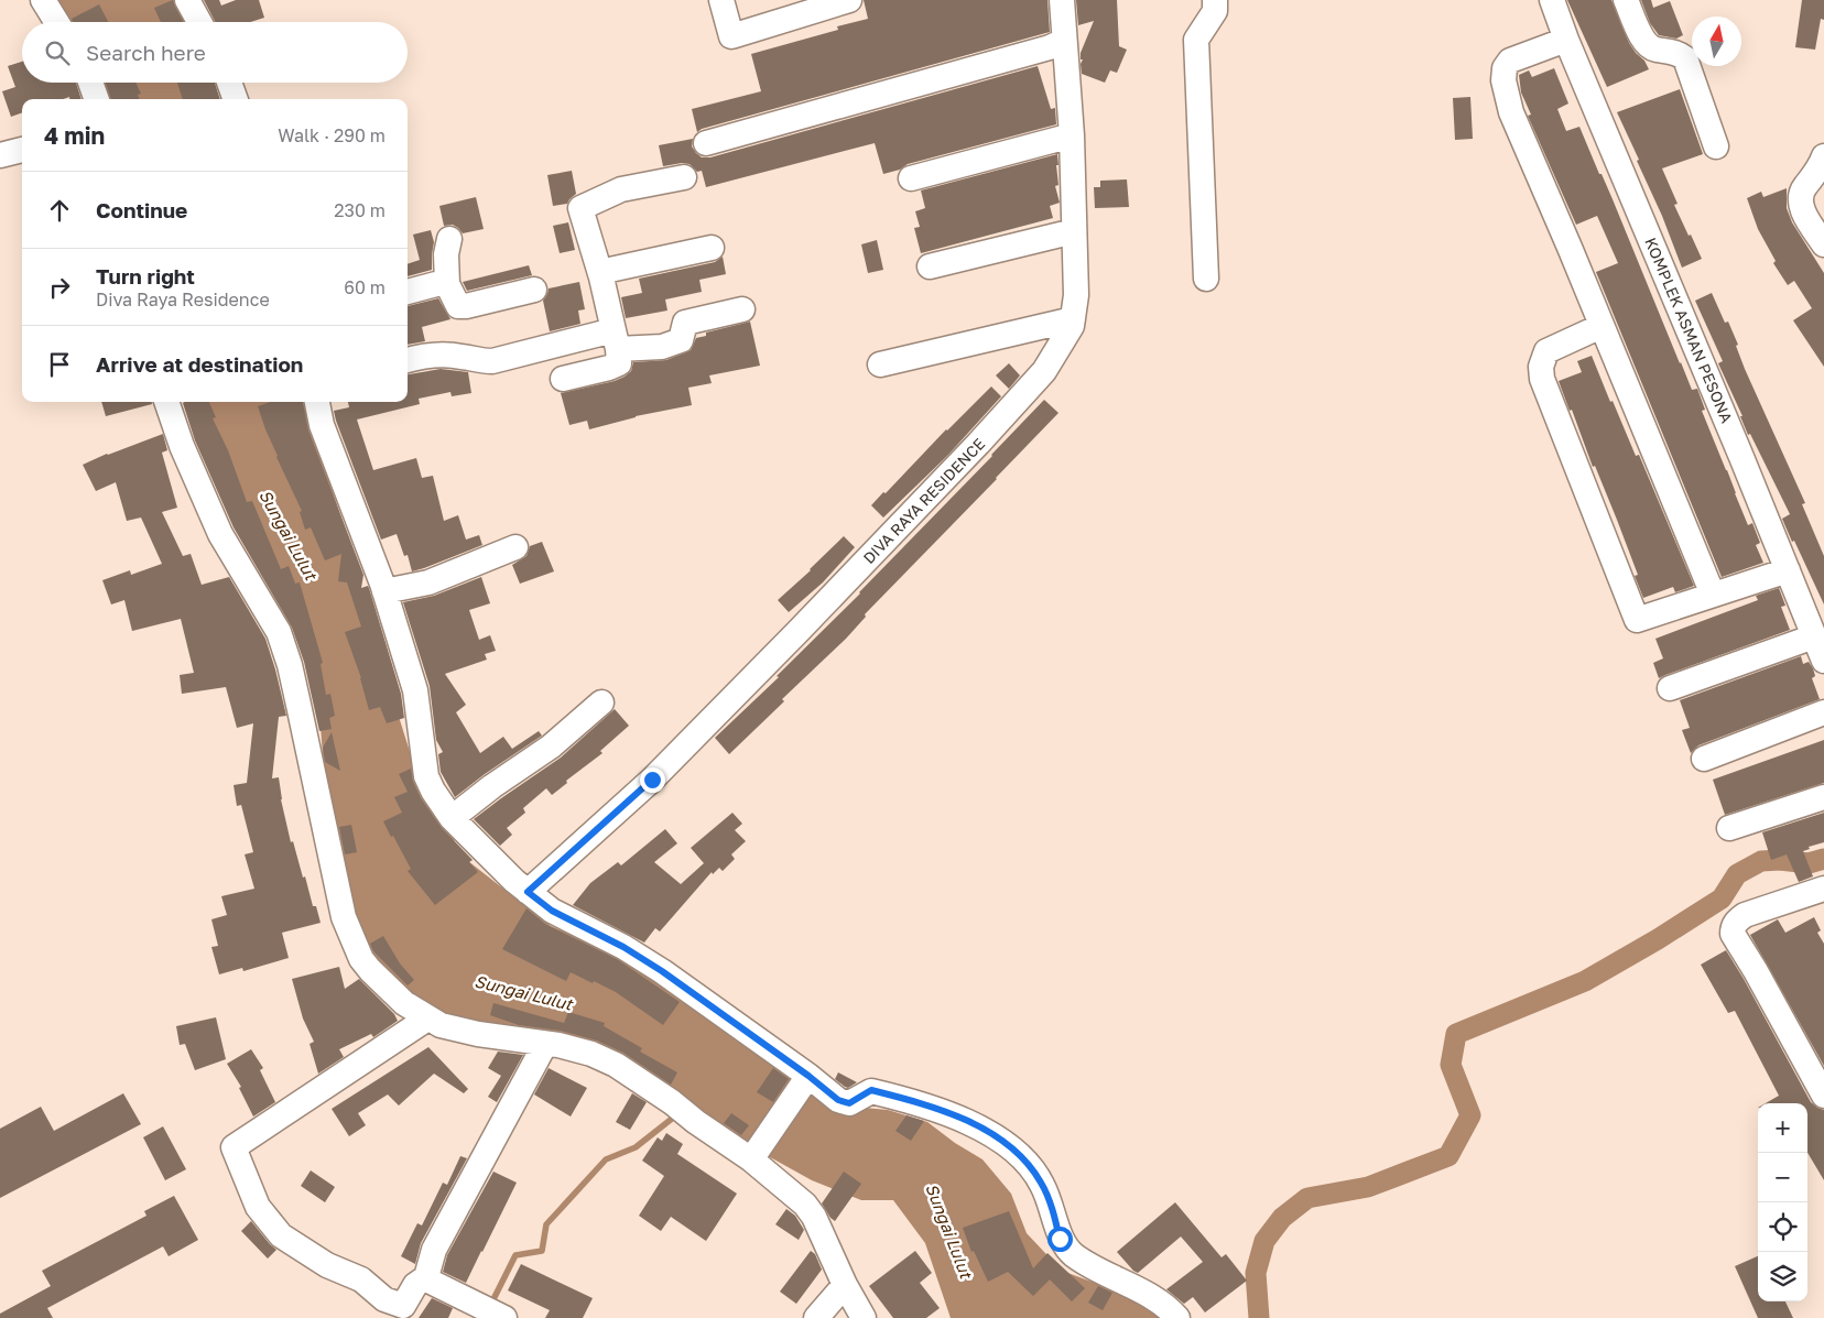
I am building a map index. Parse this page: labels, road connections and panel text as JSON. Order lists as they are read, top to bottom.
{
  "streets": {
    "street": ["KOMPLEK ASMAN PESONA", "DIVA RAYA RESIDENCE"]
  },
  "water": ["Sungai Lulut"],
  "north": "top",
  "page": {
    "search": "Search here",
    "heading": ["4 min", "Walk · 290 m"],
    "list": [
      ["Continue", "230 m"],
      ["Turn right", "Diva Raya Residence", "60 m"],
      "Arrive at destination"
    ],
    "map_buttons": ["+", "−"]
  }
}
